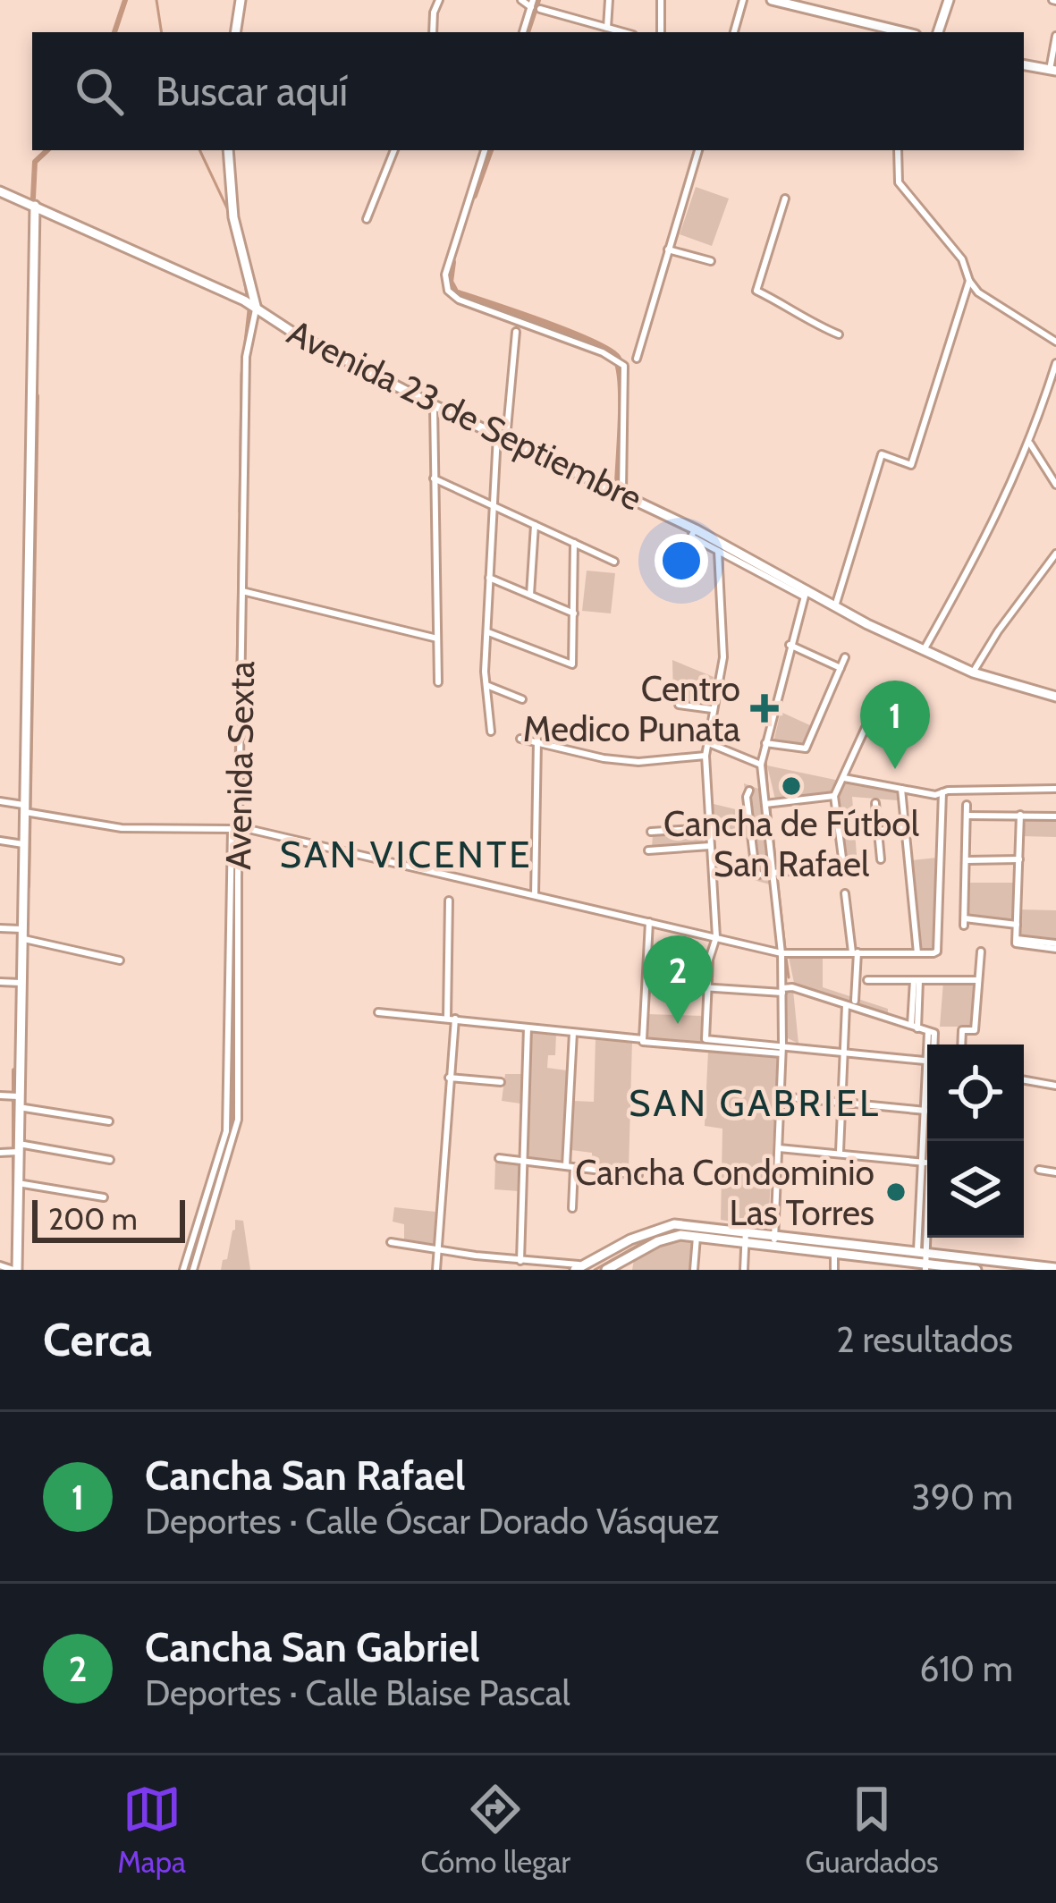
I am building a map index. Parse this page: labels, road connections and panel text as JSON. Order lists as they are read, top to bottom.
{
  "streets": {
    "main road": ["Avenida 23 de Septiembre"],
    "street": ["Avenida Sexta"]
  },
  "crossings": [
    ["Avenida 23 de Septiembre", "Avenida Sexta"]
  ],
  "districts": ["SAN VICENTE", "SAN GABRIEL"],
  "places": {
    "health": ["Centro Medico Punata"],
    "other": ["Cancha de Fútbol San Rafael", "Cancha Condominio Las Torres"]
  },
  "scale_bar": "200 m",
  "page": {
    "search": "Buscar aquí",
    "pins": ["1", "2"],
    "scale": "200 m",
    "heading": ["Cerca", "2 resultados"],
    "list": [
      {
        "mark": "1",
        "name": "Cancha San Rafael",
        "note": "Deportes · Calle Óscar Dorado Vásquez",
        "value": "390 m"
      },
      {
        "mark": "2",
        "name": "Cancha San Gabriel",
        "note": "Deportes · Calle Blaise Pascal",
        "value": "610 m"
      }
    ],
    "nav": ["Mapa", "Cómo llegar", "Guardados"]
  }
}
